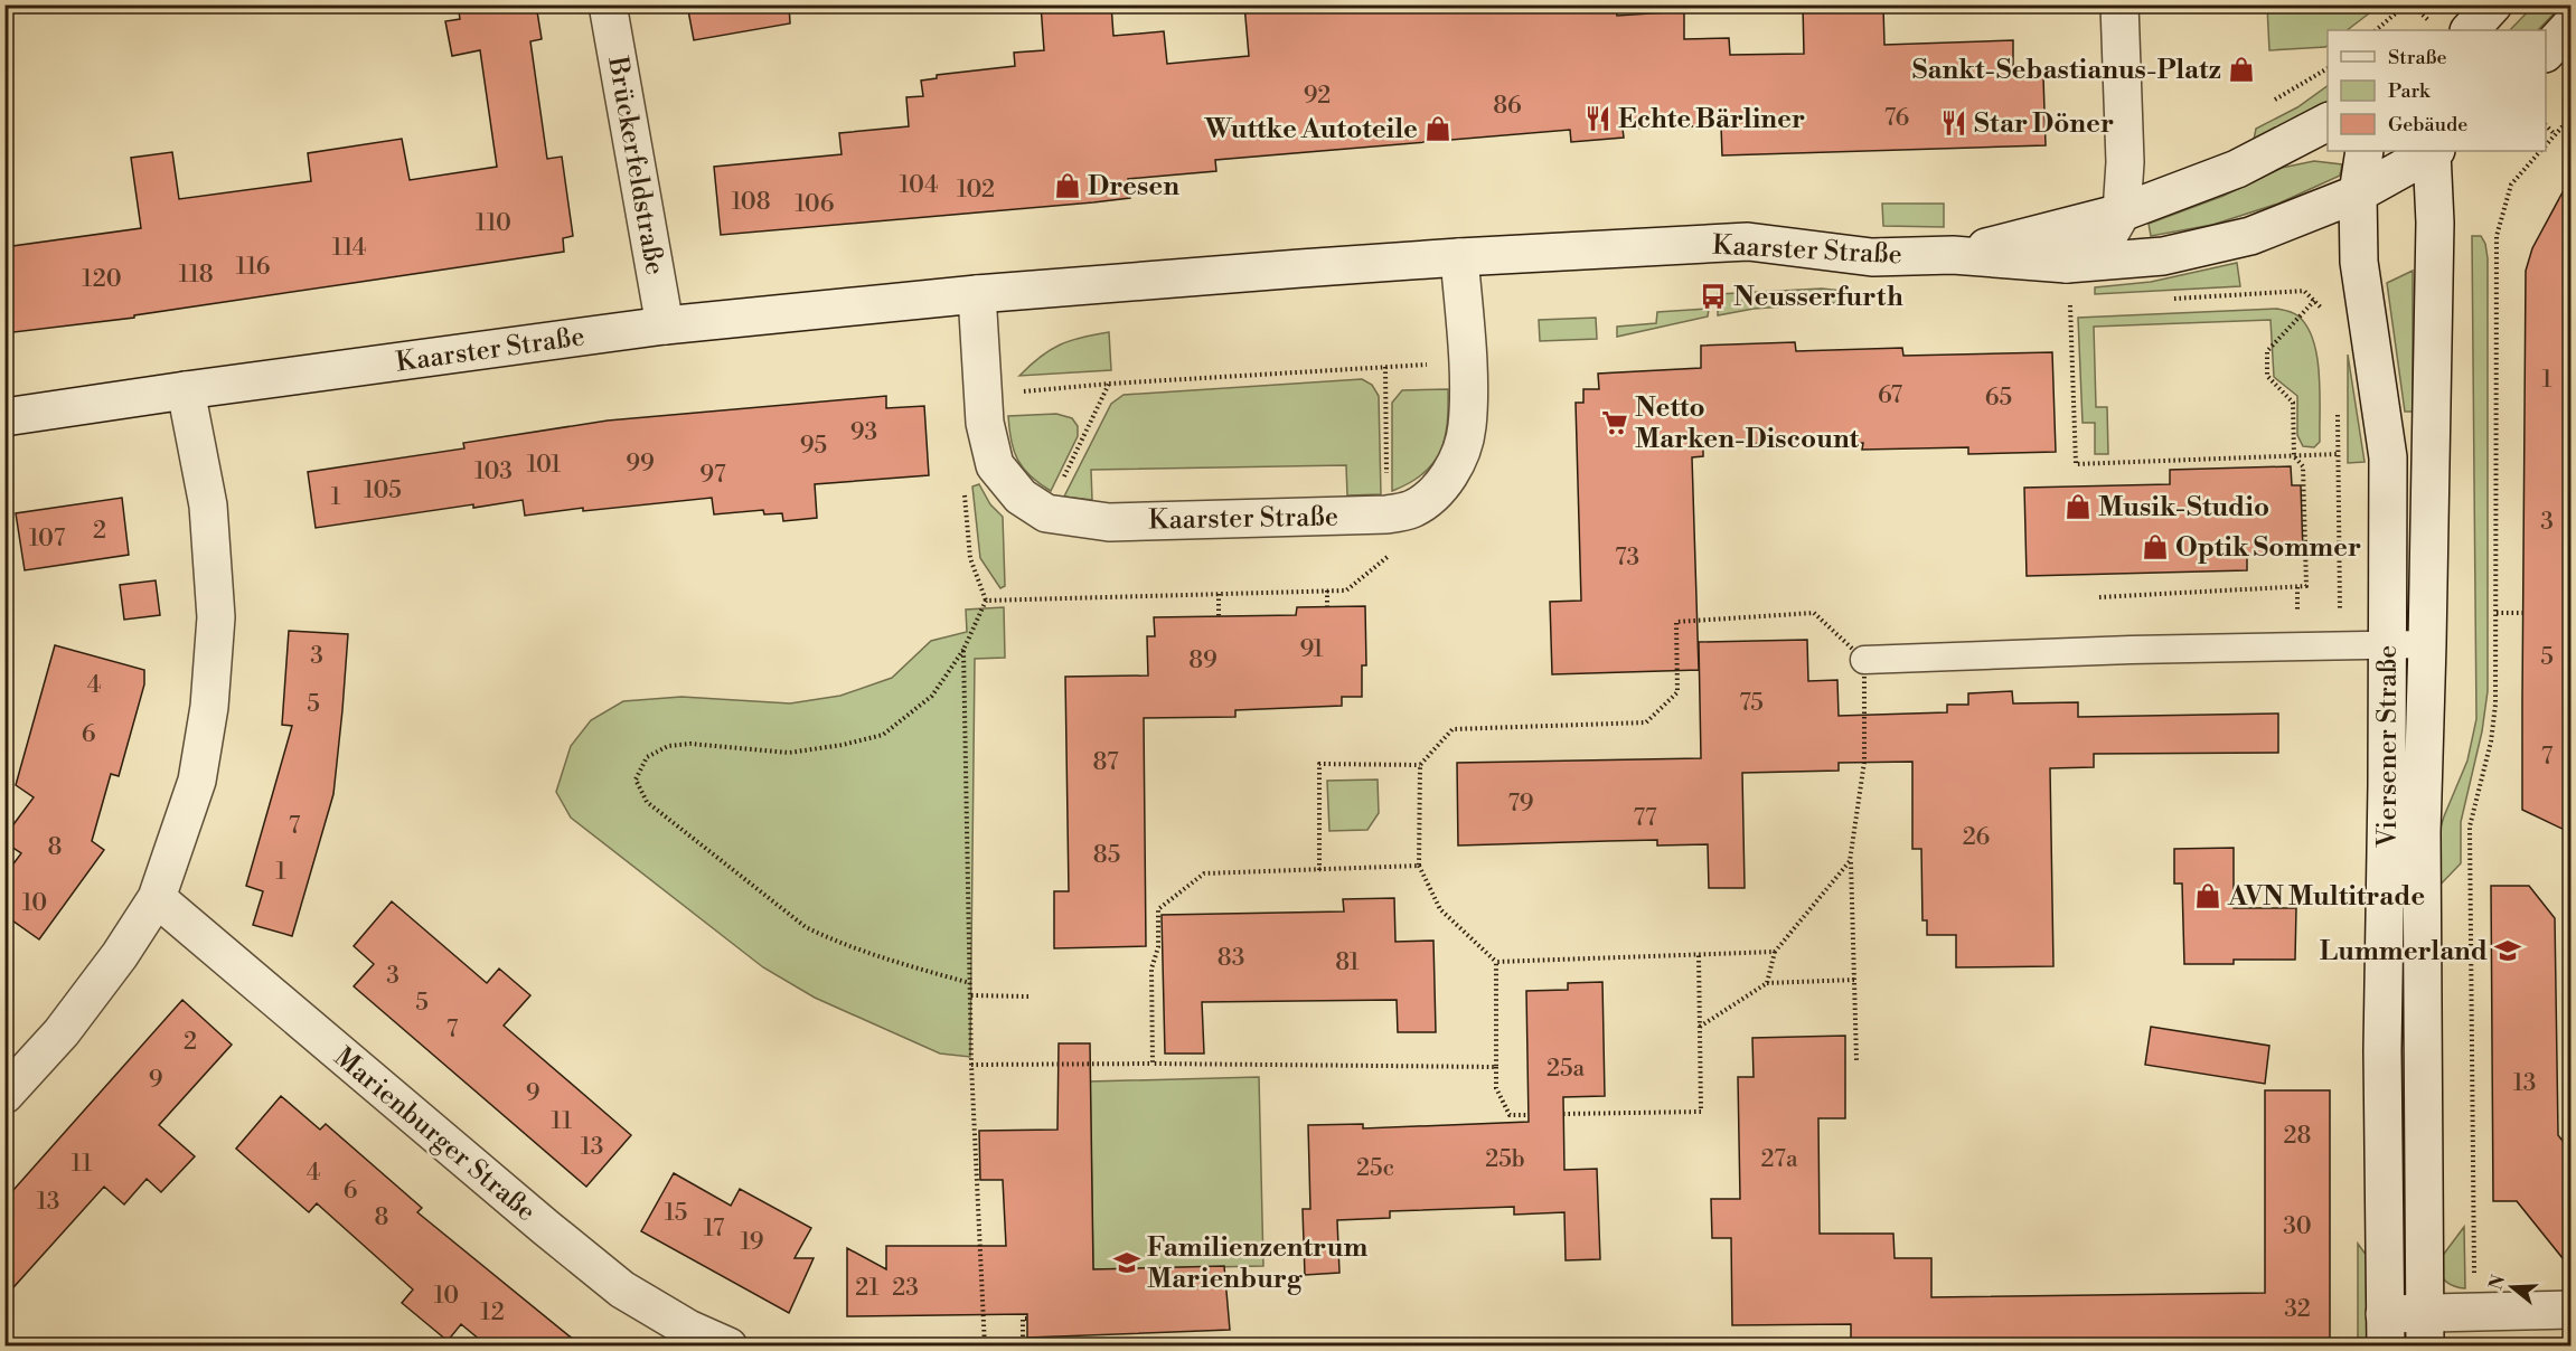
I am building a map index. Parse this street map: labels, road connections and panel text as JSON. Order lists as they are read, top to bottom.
{
  "streets": {
    "main road": [
      "Brückerfeldstraße",
      "Kaarster Straße",
      "Viersener Straße",
      "Marienburger Straße"
    ]
  },
  "crossings": [
    ["Brückerfeldstraße", "Kaarster Straße"],
    ["Kaarster Straße", "Viersener Straße"]
  ],
  "places": {
    "shop": [
      "Sankt-Sebastianus-Platz",
      "Wuttke Autoteile",
      "Dresen",
      "Musik-Studio",
      "Optik Sommer",
      "AVN Multitrade"
    ],
    "restaurant": ["Echte Bärliner", "Star Döner"],
    "bus stop": ["Neusserfurth"],
    "supermarket": ["Netto Marken-Discount"],
    "school or university": ["Lummerland", "Familienzentrum Marienburg"]
  },
  "house_numbers": [
    "92",
    "86",
    "76",
    "104",
    "102",
    "108",
    "106",
    "110",
    "114",
    "116",
    "118",
    "120",
    "1",
    "67",
    "65",
    "93",
    "95",
    "99",
    "101",
    "103",
    "97",
    "105",
    "1",
    "3",
    "2",
    "107",
    "73",
    "91",
    "3",
    "5",
    "89",
    "4",
    "75",
    "5",
    "6",
    "7",
    "87",
    "79",
    "77",
    "7",
    "26",
    "8",
    "85",
    "1",
    "10",
    "83",
    "81",
    "3",
    "5",
    "7",
    "2",
    "25a",
    "9",
    "13",
    "9",
    "11",
    "28",
    "13",
    "25b",
    "27a",
    "11",
    "25c",
    "4",
    "6",
    "13",
    "15",
    "8",
    "30",
    "17",
    "19",
    "21",
    "23",
    "10",
    "32",
    "12"
  ],
  "legend": ["Straße", "Park", "Gebäude"],
  "north": "left"
}
